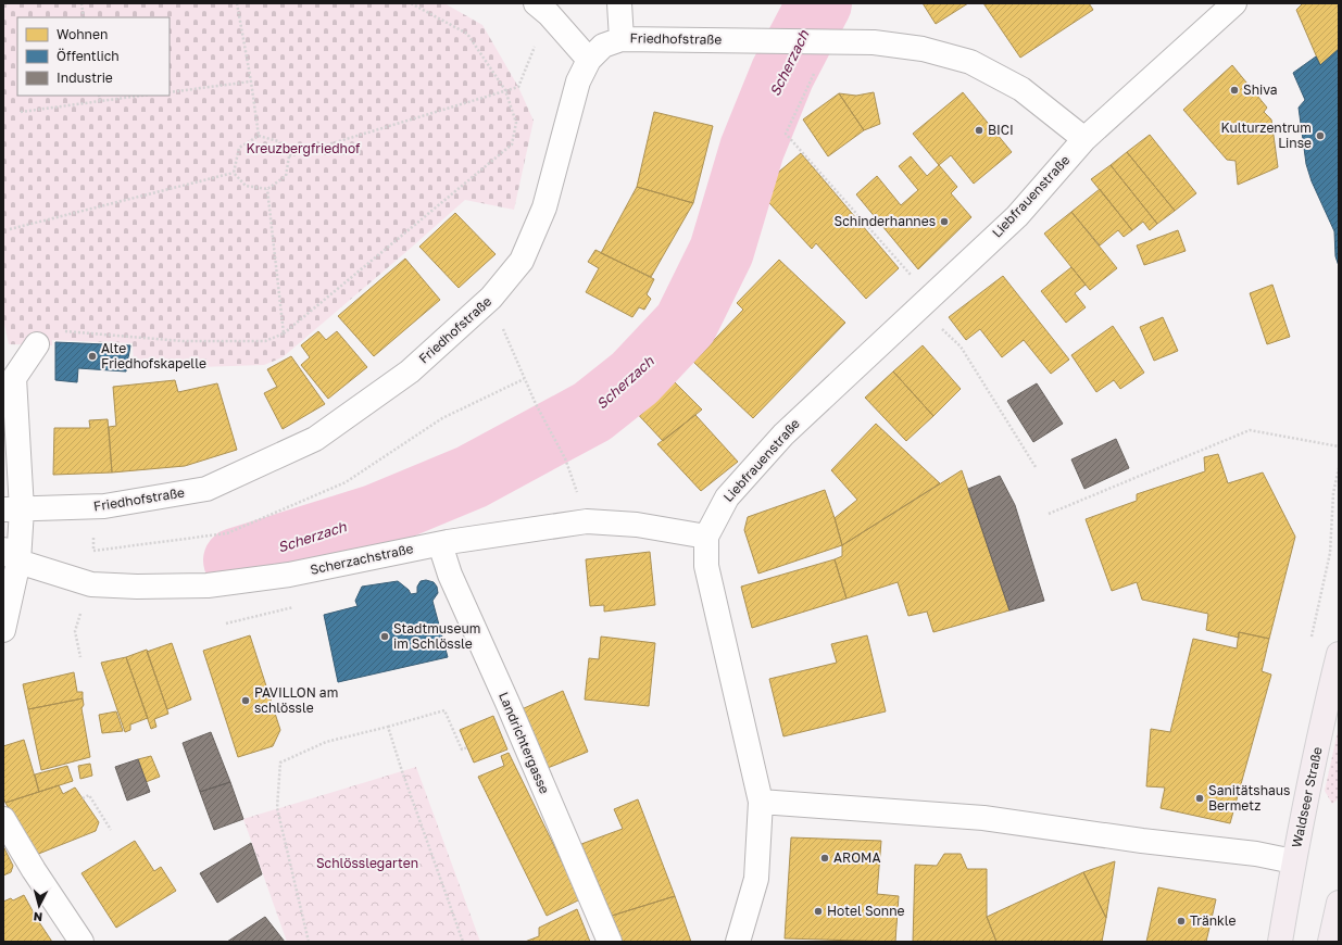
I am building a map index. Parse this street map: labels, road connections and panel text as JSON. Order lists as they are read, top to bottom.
{
  "streets": {
    "main road": ["Waldseer Straße"],
    "street": [
      "Friedhofstraße",
      "Liebfrauenstraße",
      "Scherzachstraße",
      "Landrichtergasse"
    ]
  },
  "crossings": [
    ["Liebfrauenstraße", "Scherzachstraße"],
    ["Scherzachstraße", "Landrichtergasse"]
  ],
  "water": ["Scherzach"],
  "parks": ["Kreuzbergfriedhof", "Schlösslegarten"],
  "places": [
    "Shiva",
    "BICI",
    "Kulturzentrum Linse",
    "Schinderhannes",
    "Alte Friedhofskapelle",
    "Stadtmuseum im Schlössle",
    "PAVILLON am schlössle",
    "Sanitätshaus Bermetz",
    "AROMA",
    "Hotel Sonne",
    "Tränkle"
  ],
  "legend": ["Wohnen", "Öffentlich", "Industrie"],
  "north": "bottom"
}
